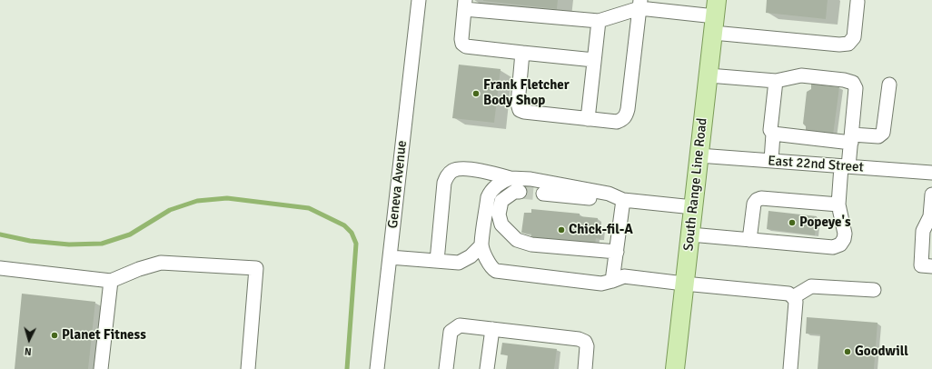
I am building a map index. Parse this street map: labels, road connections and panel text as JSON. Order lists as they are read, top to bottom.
{
  "streets": {
    "main road": ["South Range Line Road"],
    "street": ["East 22nd Street", "Geneva Avenue"]
  },
  "crossings": [
    ["East 22nd Street", "South Range Line Road"]
  ],
  "places": [
    "Frank Fletcher Body Shop",
    "Popeye's",
    "Chick-fil-A",
    "Planet Fitness",
    "Goodwill"
  ],
  "north": "bottom"
}
